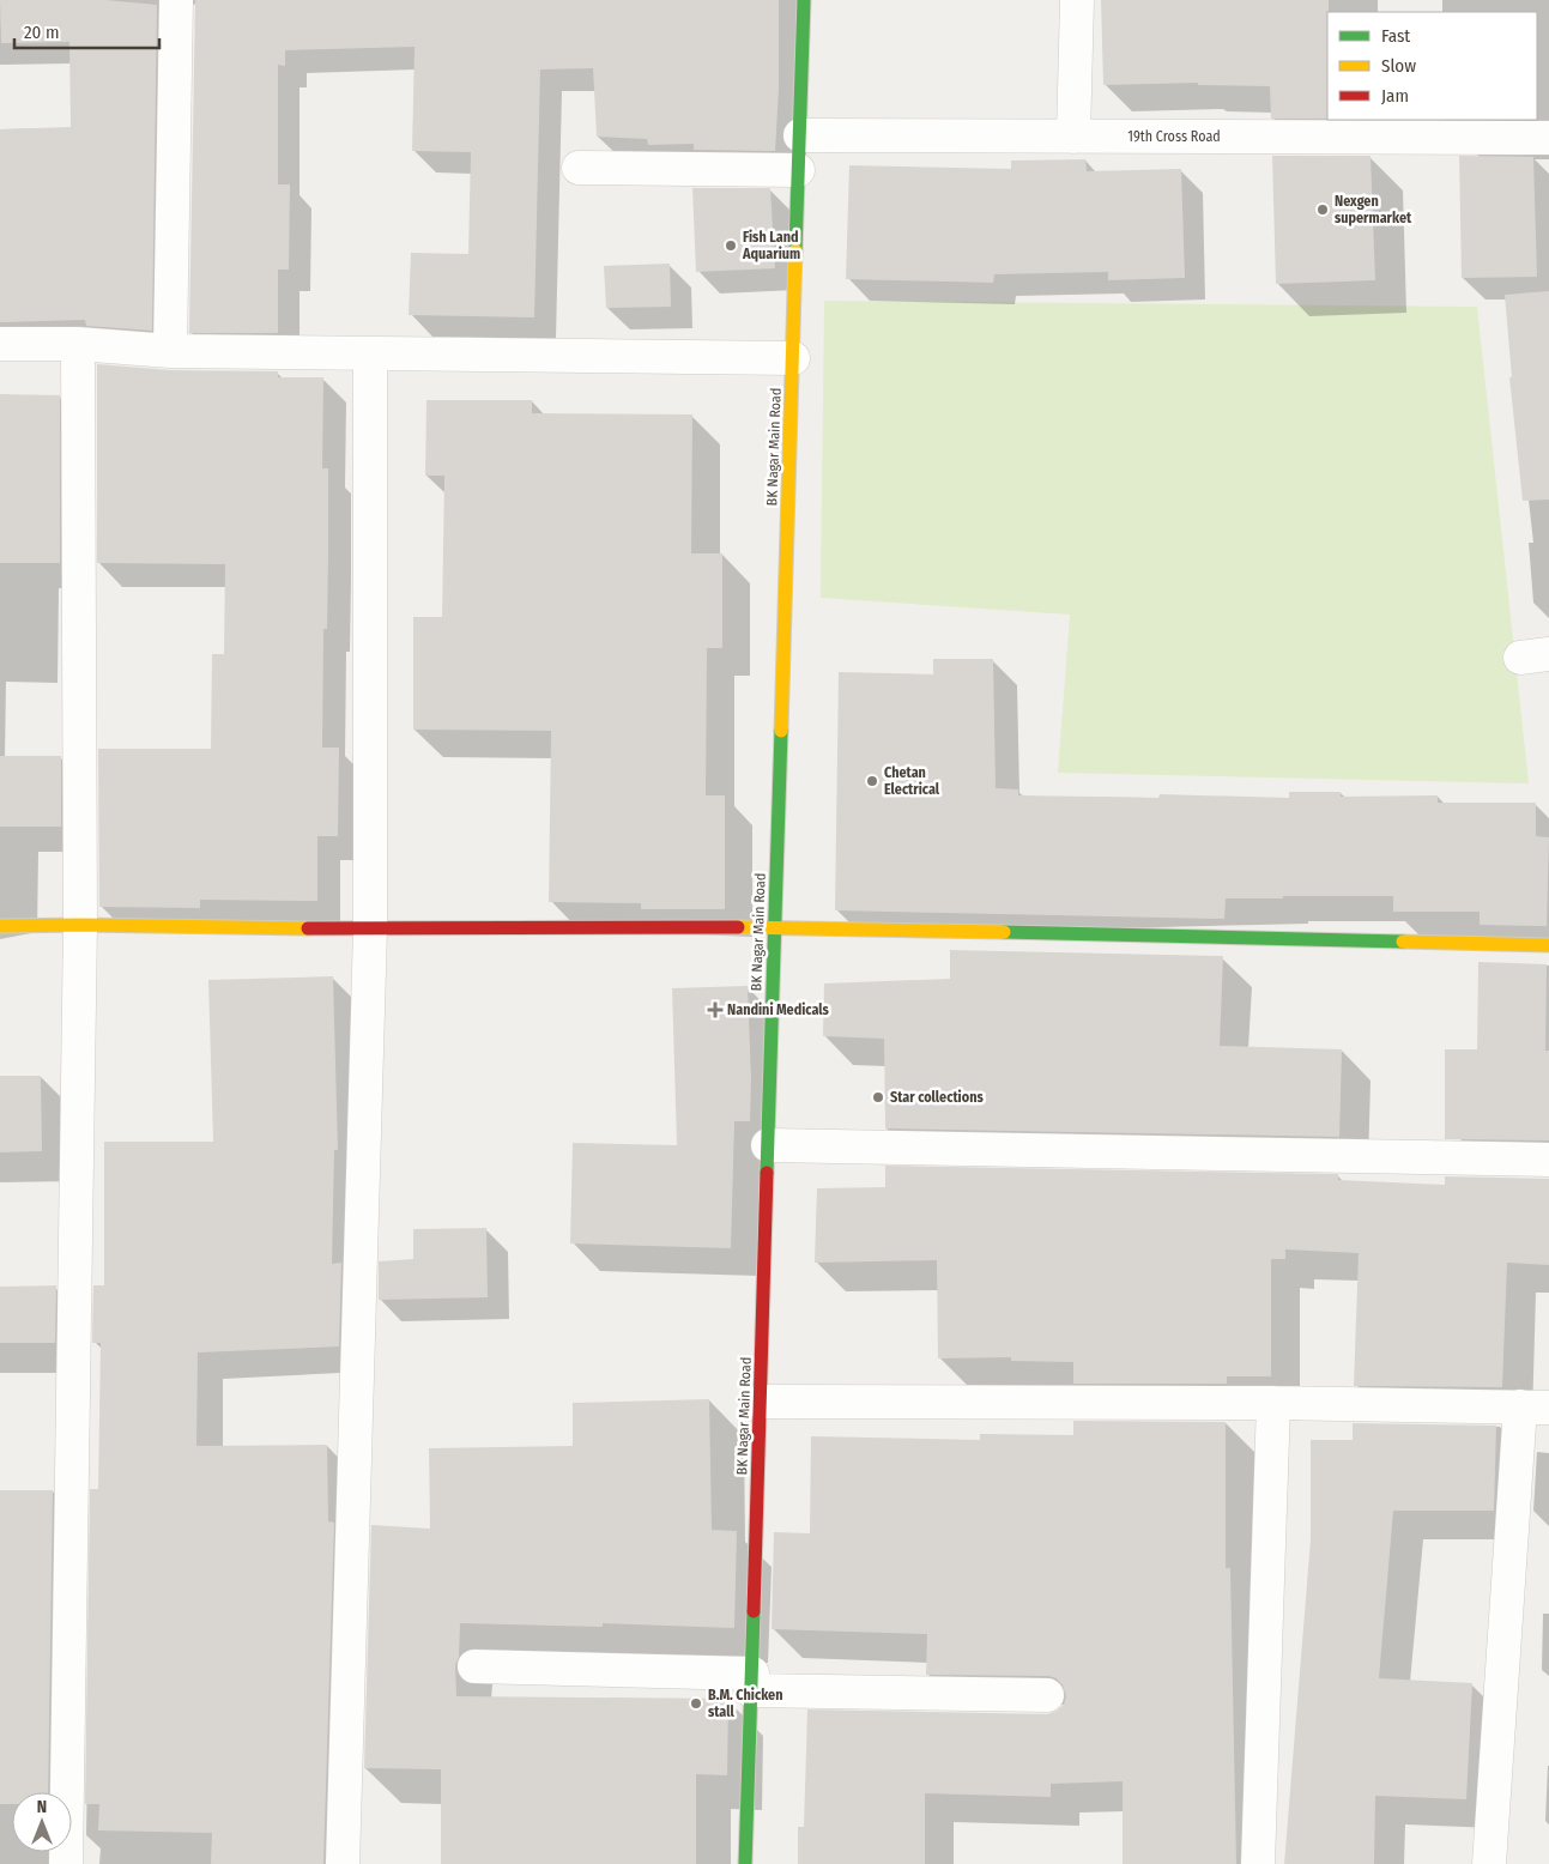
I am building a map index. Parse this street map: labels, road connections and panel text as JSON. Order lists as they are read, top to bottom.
{
  "streets": {
    "street": ["19th Cross Road", "BK Nagar Main Road"]
  },
  "crossings": [
    ["19th Cross Road", "BK Nagar Main Road"]
  ],
  "places": {
    "other": [
      "Nexgen supermarket",
      "Fish Land Aquarium",
      "Chetan Electrical",
      "Star collections",
      "B.M. Chicken stall"
    ],
    "health": ["Nandini Medicals"]
  },
  "legend": ["Fast", "Slow", "Jam"],
  "scale_bar": "20 m",
  "north": "top"
}
